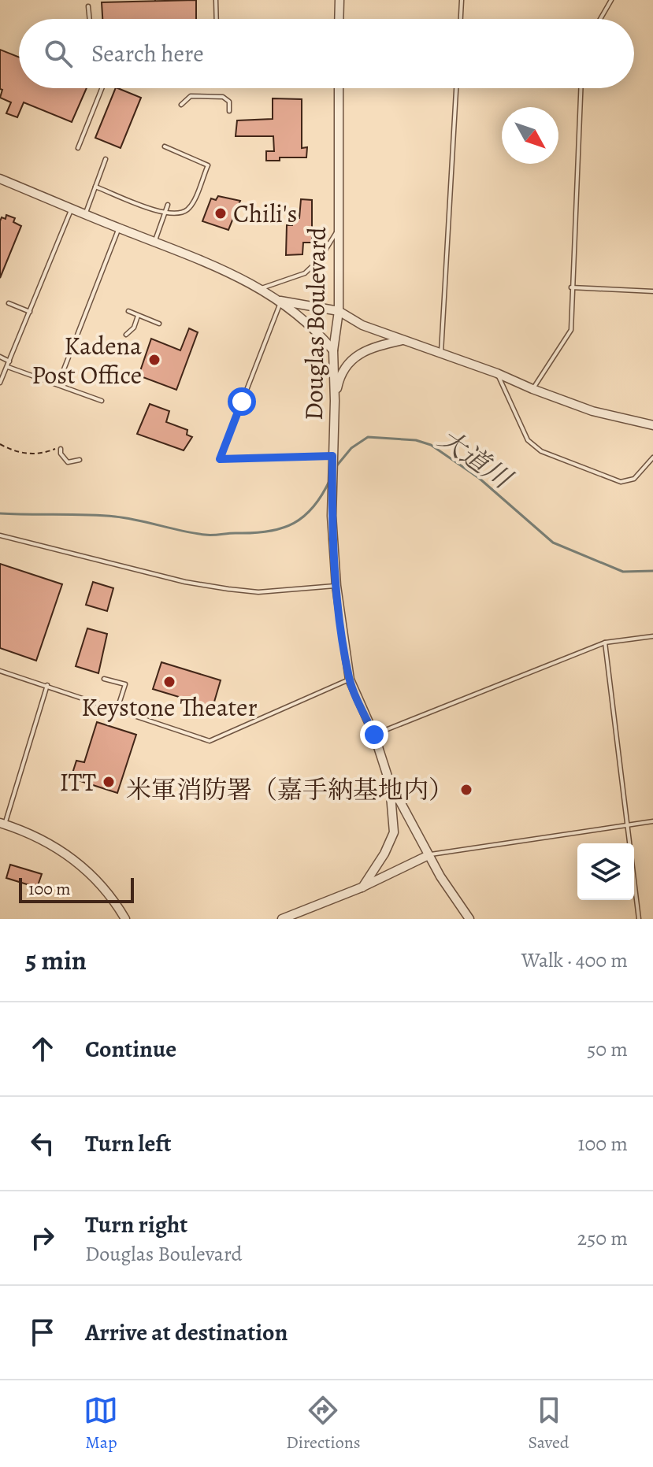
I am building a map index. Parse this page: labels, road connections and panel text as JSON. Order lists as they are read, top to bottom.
{
  "streets": {
    "street": ["Douglas Boulevard"]
  },
  "water": ["大道川"],
  "places": [
    "Chili's",
    "Kadena Post Office",
    "Keystone Theater",
    "ITT",
    "米軍消防署（嘉手納基地内）"
  ],
  "scale_bar": "100 m",
  "north": "bottom right",
  "page": {
    "search": "Search here",
    "scale": "100 m",
    "heading": ["5 min", "Walk · 400 m"],
    "list": [
      ["Continue", "50 m"],
      ["Turn left", "100 m"],
      ["Turn right", "Douglas Boulevard", "250 m"],
      "Arrive at destination"
    ],
    "nav": ["Map", "Directions", "Saved"]
  }
}
